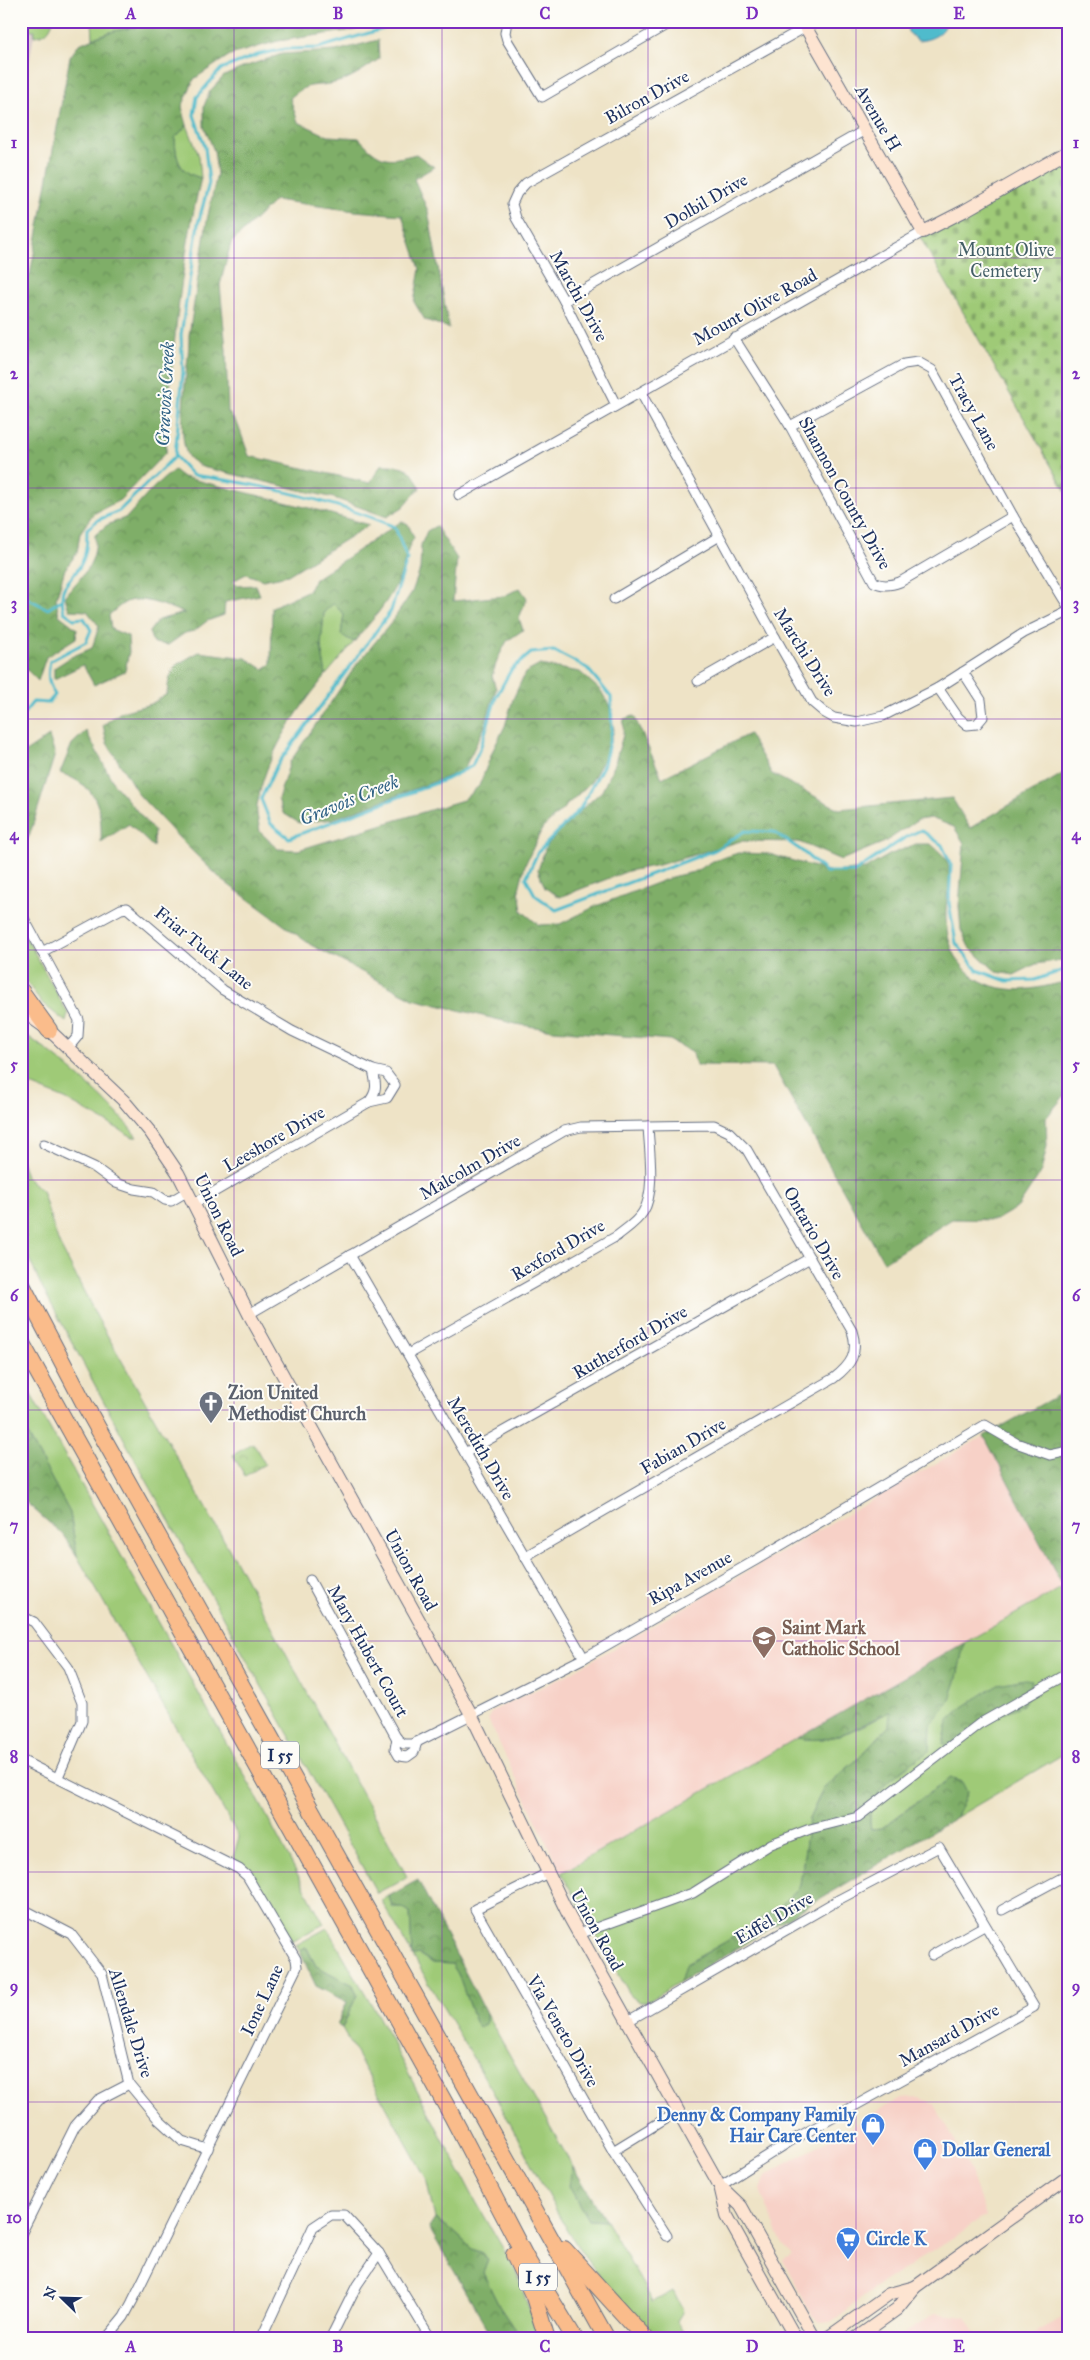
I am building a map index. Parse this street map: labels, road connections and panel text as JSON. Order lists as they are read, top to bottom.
{
  "streets": {
    "highway": ["I 55"],
    "main road": ["Avenue H", "Mount Olive Road", "Union Road"],
    "street": [
      "Bilron Drive",
      "Dolbil Drive",
      "Marchi Drive",
      "Tracy Lane",
      "Shannon County Drive",
      "Friar Tuck Lane",
      "Leeshore Drive",
      "Malcolm Drive",
      "Ontario Drive",
      "Rexford Drive",
      "Rutherford Drive",
      "Fabian Drive",
      "Meredith Drive",
      "Ripa Avenue",
      "Mary Hubert Court",
      "Eiffel Drive",
      "Ione Lane",
      "Allendale Drive",
      "Via Veneto Drive",
      "Mansard Drive"
    ]
  },
  "crossings": [
    ["Bilron Drive", "Avenue H"],
    ["Bilron Drive", "Marchi Drive"],
    ["Avenue H", "Dolbil Drive"],
    ["Avenue H", "Mount Olive Road"],
    ["Dolbil Drive", "Marchi Drive"],
    ["Marchi Drive", "Mount Olive Road"],
    ["Marchi Drive", "Tracy Lane"],
    ["Mount Olive Road", "Shannon County Drive"],
    ["Tracy Lane", "Shannon County Drive"],
    ["Friar Tuck Lane", "Leeshore Drive"],
    ["Leeshore Drive", "Union Road"],
    ["Malcolm Drive", "Union Road"],
    ["Malcolm Drive", "Ontario Drive"],
    ["Malcolm Drive", "Rexford Drive"],
    ["Malcolm Drive", "Meredith Drive"],
    ["Union Road", "Ripa Avenue"],
    ["Union Road", "Eiffel Drive"],
    ["Union Road", "Via Veneto Drive"],
    ["Union Road", "Mansard Drive"],
    ["Ontario Drive", "Rutherford Drive"],
    ["Ontario Drive", "Fabian Drive"],
    ["Rexford Drive", "Meredith Drive"],
    ["Rutherford Drive", "Meredith Drive"],
    ["Fabian Drive", "Meredith Drive"],
    ["Meredith Drive", "Ripa Avenue"],
    ["Ripa Avenue", "Mary Hubert Court"],
    ["Eiffel Drive", "Mansard Drive"],
    ["Ione Lane", "Allendale Drive"]
  ],
  "water": ["Gravois Creek"],
  "parks": ["Mount Olive Cemetery"],
  "places": {
    "church": ["Zion United Methodist Church"],
    "school or university": ["Saint Mark Catholic School"],
    "shop": ["Denny & Company Family Hair Care Center", "Dollar General"],
    "supermarket": ["Circle K"]
  },
  "north": "top left",
  "grid": {
    "columns": [
      "A",
      "B",
      "C",
      "D",
      "E"
    ],
    "rows": [
      "1",
      "2",
      "3",
      "4",
      "5",
      "6",
      "7",
      "8",
      "9",
      "10"
    ]
  }
}
